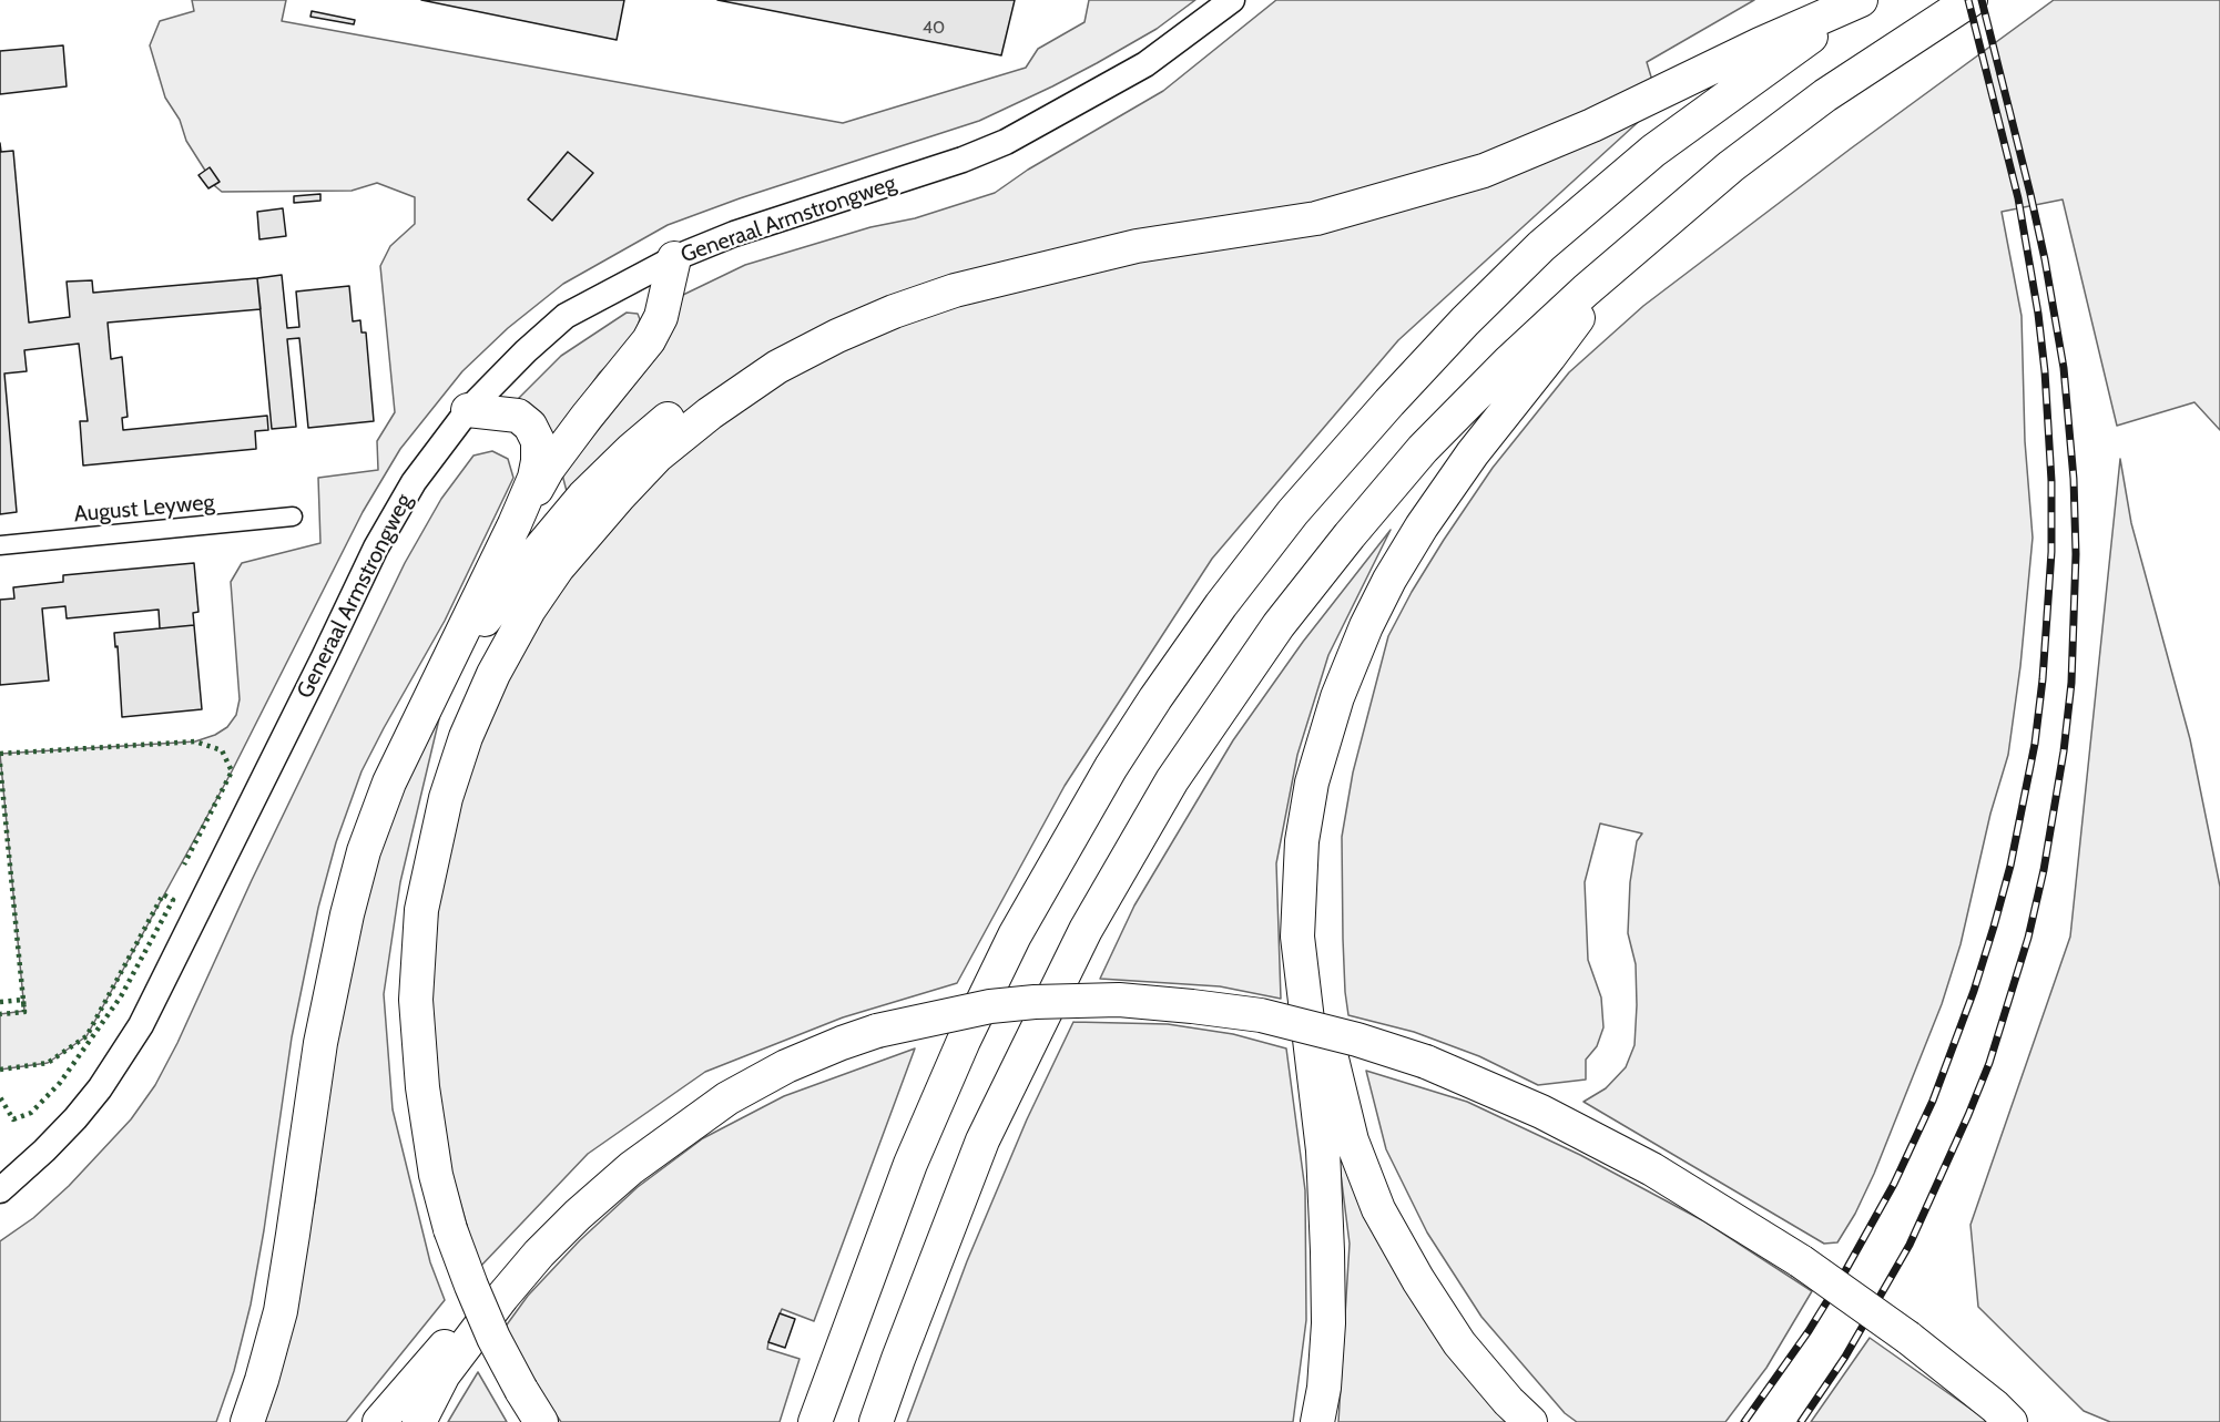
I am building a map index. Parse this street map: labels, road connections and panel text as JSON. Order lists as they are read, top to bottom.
{
  "streets": {
    "street": ["Generaal Armstrongweg", "August Leyweg"]
  },
  "house_numbers": ["40"]
}
